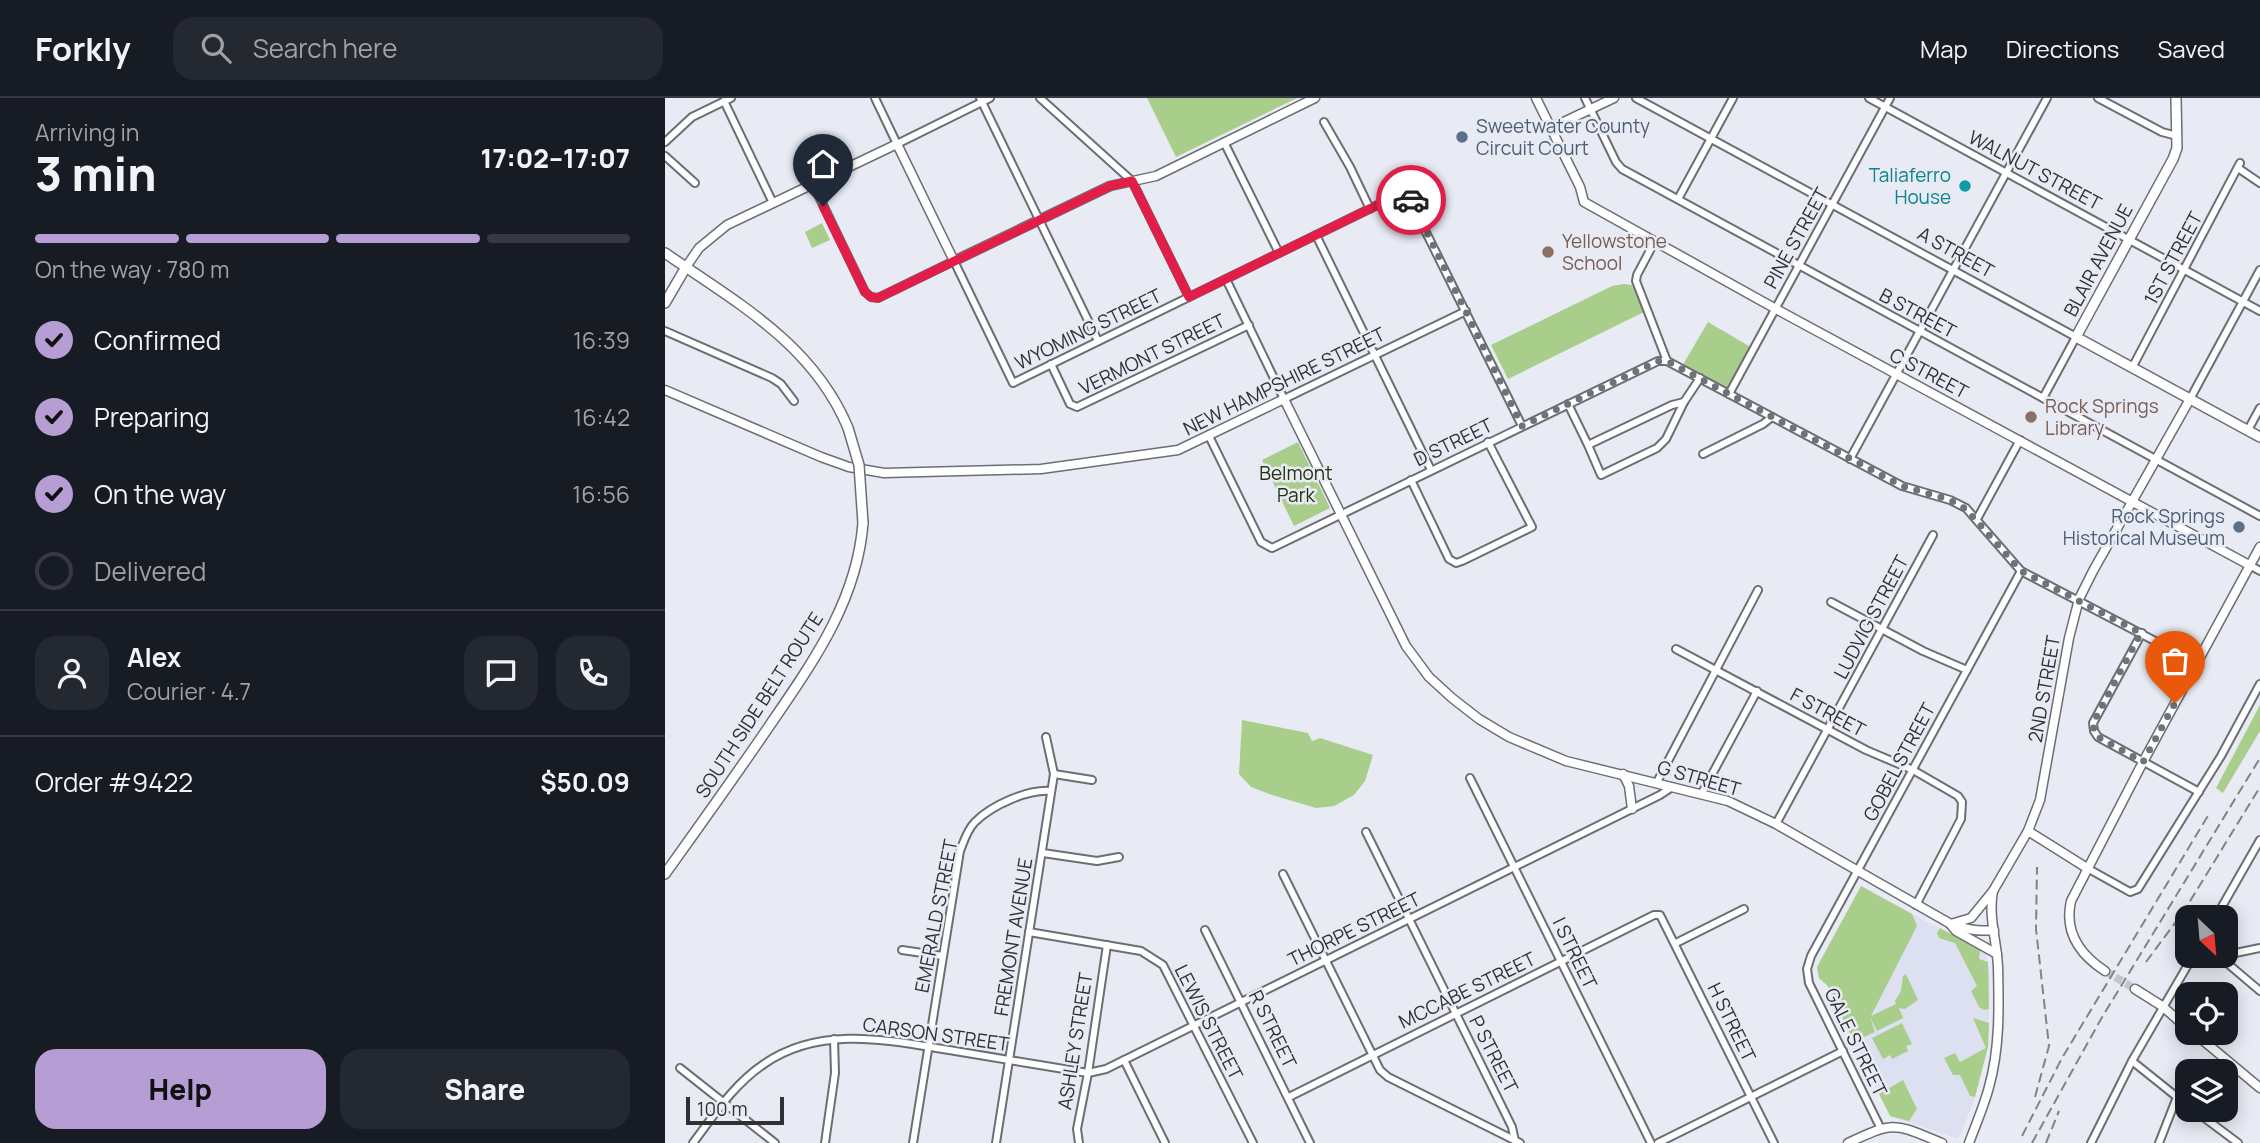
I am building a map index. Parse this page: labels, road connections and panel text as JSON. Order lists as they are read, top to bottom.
{
  "streets": {
    "main road": ["A STREET", "BLAIR AVENUE", "SOUTH SIDE BELT ROUTE"],
    "street": [
      "WALNUT STREET",
      "PINE STREET",
      "1ST STREET",
      "B STREET",
      "WYOMING STREET",
      "VERMONT STREET",
      "C STREET",
      "NEW HAMPSHIRE STREET",
      "D STREET",
      "LUDVIG STREET",
      "2ND STREET",
      "F STREET",
      "GOBEL STREET",
      "G STREET",
      "EMERALD STREET",
      "THORPE STREET",
      "FREMONT AVENUE",
      "I STREET",
      "MCCABE STREET",
      "LEWIS STREET",
      "H STREET",
      "R STREET",
      "CARSON STREET",
      "ASHLEY STREET",
      "GALE STREET",
      "P STREET"
    ]
  },
  "crossings": [
    ["WALNUT STREET", "PINE STREET"],
    ["WALNUT STREET", "1ST STREET"],
    ["WALNUT STREET", "BLAIR AVENUE"],
    ["WALNUT STREET", "2ND STREET"],
    ["PINE STREET", "A STREET"],
    ["PINE STREET", "B STREET"],
    ["PINE STREET", "C STREET"],
    ["A STREET", "1ST STREET"],
    ["A STREET", "BLAIR AVENUE"],
    ["A STREET", "2ND STREET"],
    ["BLAIR AVENUE", "B STREET"],
    ["B STREET", "2ND STREET"],
    ["WYOMING STREET", "VERMONT STREET"],
    ["WYOMING STREET", "NEW HAMPSHIRE STREET"],
    ["C STREET", "2ND STREET"],
    ["NEW HAMPSHIRE STREET", "D STREET"],
    ["NEW HAMPSHIRE STREET", "G STREET"],
    ["D STREET", "G STREET"],
    ["LUDVIG STREET", "F STREET"],
    ["LUDVIG STREET", "G STREET"],
    ["2ND STREET", "G STREET"],
    ["F STREET", "GOBEL STREET"],
    ["F STREET", "G STREET"],
    ["GOBEL STREET", "G STREET"],
    ["GOBEL STREET", "GALE STREET"],
    ["G STREET", "THORPE STREET"],
    ["EMERALD STREET", "FREMONT AVENUE"],
    ["EMERALD STREET", "CARSON STREET"],
    ["THORPE STREET", "I STREET"],
    ["THORPE STREET", "LEWIS STREET"],
    ["THORPE STREET", "R STREET"],
    ["THORPE STREET", "CARSON STREET"],
    ["THORPE STREET", "ASHLEY STREET"],
    ["THORPE STREET", "P STREET"],
    ["FREMONT AVENUE", "LEWIS STREET"],
    ["FREMONT AVENUE", "CARSON STREET"],
    ["I STREET", "MCCABE STREET"],
    ["MCCABE STREET", "H STREET"],
    ["MCCABE STREET", "R STREET"],
    ["MCCABE STREET", "P STREET"],
    ["LEWIS STREET", "ASHLEY STREET"],
    ["CARSON STREET", "ASHLEY STREET"]
  ],
  "parks": ["Belmont Park"],
  "places": [
    "Sweetwater County Circuit Court",
    "Taliaferro House",
    "Yellowstone School",
    "Rock Springs Library",
    "Rock Springs Historical Museum"
  ],
  "scale_bar": "100 m",
  "north": "bottom right",
  "page": {
    "header": "Forkly",
    "search": "Search here",
    "nav": ["Map", "Directions", "Saved"],
    "heading": ["3 min", "Arriving in", "17:02–17:07"],
    "panel": [
      "Alex",
      "Courier · 4.7",
      "Order #9422",
      "$50.09"
    ],
    "bar": "On the way · 780 m",
    "list": [
      ["Confirmed", "16:39"],
      ["Preparing", "16:42"],
      ["On the way", "16:56"],
      "Delivered"
    ],
    "buttons": ["Help", "Share"],
    "scale": "100 m"
  }
}
